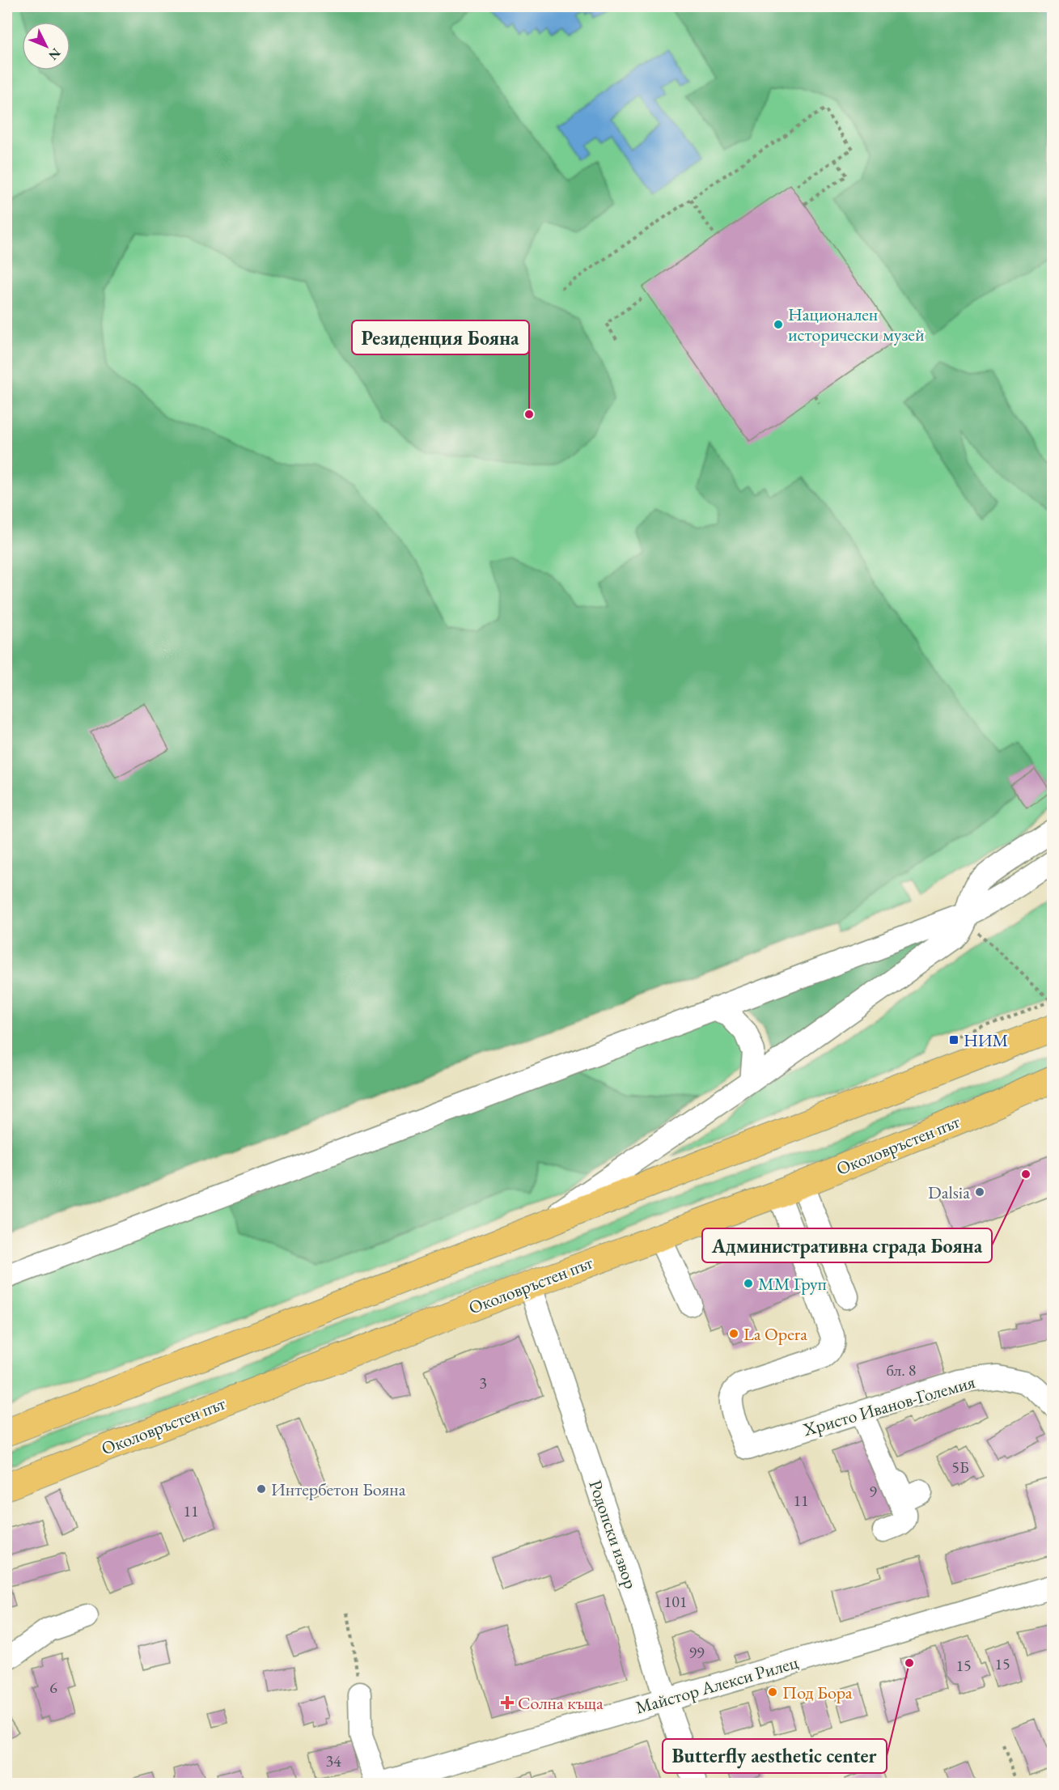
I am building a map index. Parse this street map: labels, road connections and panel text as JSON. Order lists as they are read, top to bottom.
{
  "streets": {
    "highway": ["Околовръстен път"],
    "street": ["Христо Иванов-Големия", "Родопски извор", "Майстор Алекси Рилец"]
  },
  "crossings": [
    ["Околовръстен път", "Христо Иванов-Големия"],
    ["Околовръстен път", "Родопски извор"],
    ["Родопски извор", "Майстор Алекси Рилец"]
  ],
  "places": {
    "other": [
      "Национален исторически музей",
      "Резиденция Бояна",
      "Административна сграда Бояна",
      "Dalsia",
      "ММ Груп",
      "La Opera",
      "Интербетон Бояна",
      "Butterfly aesthetic center",
      "Под Бора"
    ],
    "transit": ["НИМ"],
    "health": ["Солна къща"]
  },
  "house_numbers": [
    "бл. 8",
    "3",
    "5Б",
    "9",
    "11",
    "11",
    "101",
    "99",
    "15",
    "15",
    "6",
    "34"
  ],
  "north": "bottom right"
}
